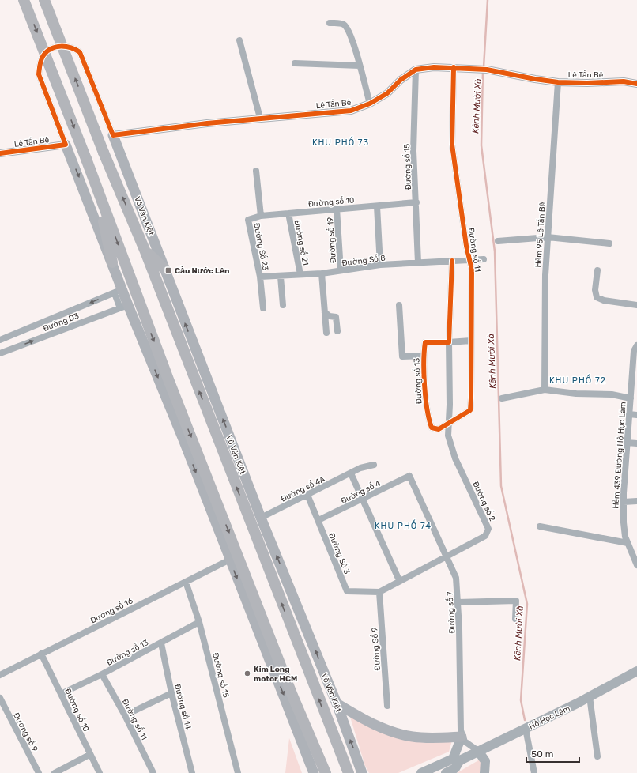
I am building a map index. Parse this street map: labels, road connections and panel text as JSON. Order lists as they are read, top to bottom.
{
  "streets": {
    "highway": ["Võ Văn Kiệt"],
    "main road": ["Hồ Học Lãm"],
    "street": [
      "Lê Tấn Bê",
      "Đường số 15",
      "Đường số 10",
      "Hẻm 95 Lê Tấn Bê",
      "Đường số 19",
      "Đường số 21",
      "Đường Số 23",
      "Đường số 11",
      "Đường Số 8",
      "Đường D3",
      "Đường số 13",
      "Hẻm 439 Đường Hồ Học Lãm",
      "Đường số 4A",
      "Đường số 4",
      "Đường số 2",
      "Đường Số 3",
      "Đường số 16",
      "Đường số 7",
      "Đường Số 9",
      "Đường số 14",
      "Đường số 9"
    ]
  },
  "crossings": [
    ["Lê Tấn Bê", "Đường số 15"],
    ["Lê Tấn Bê", "Võ Văn Kiệt"],
    ["Lê Tấn Bê", "Hẻm 95 Lê Tấn Bê"],
    ["Lê Tấn Bê", "Đường số 11"],
    ["Đường số 15", "Đường số 10"],
    ["Đường số 15", "Đường Số 8"],
    ["Đường số 15", "Đường số 13"],
    ["Đường số 15", "Đường số 16"],
    ["Đường số 10", "Đường số 19"],
    ["Đường số 10", "Đường số 21"],
    ["Đường số 10", "Đường Số 23"],
    ["Đường số 10", "Đường số 13"],
    ["Đường số 10", "Đường số 16"],
    ["Võ Văn Kiệt", "Đường số 4A"],
    ["Đường số 19", "Đường Số 8"],
    ["Đường số 21", "Đường Số 8"],
    ["Đường Số 23", "Đường Số 8"],
    ["Đường số 11", "Đường Số 8"],
    ["Đường số 11", "Đường số 13"],
    ["Đường số 11", "Đường số 2"],
    ["Đường số 13", "Đường số 2"],
    ["Đường số 13", "Đường số 14"],
    ["Đường số 4A", "Đường Số 3"],
    ["Đường số 4", "Đường Số 3"],
    ["Đường số 4", "Đường số 7"],
    ["Đường số 2", "Đường Số 3"],
    ["Đường số 2", "Đường số 7"],
    ["Đường số 2", "Đường Số 9"],
    ["Đường Số 3", "Đường Số 9"]
  ],
  "districts": ["KHU PHỐ 73", "KHU PHỐ 72", "KHU PHỐ 74"],
  "water": ["Kênh Mười Xà"],
  "places": {
    "transit": ["Cầu Nước Lên"],
    "other": ["Kim Long motor HCM"]
  },
  "scale_bar": "50 m"
}
